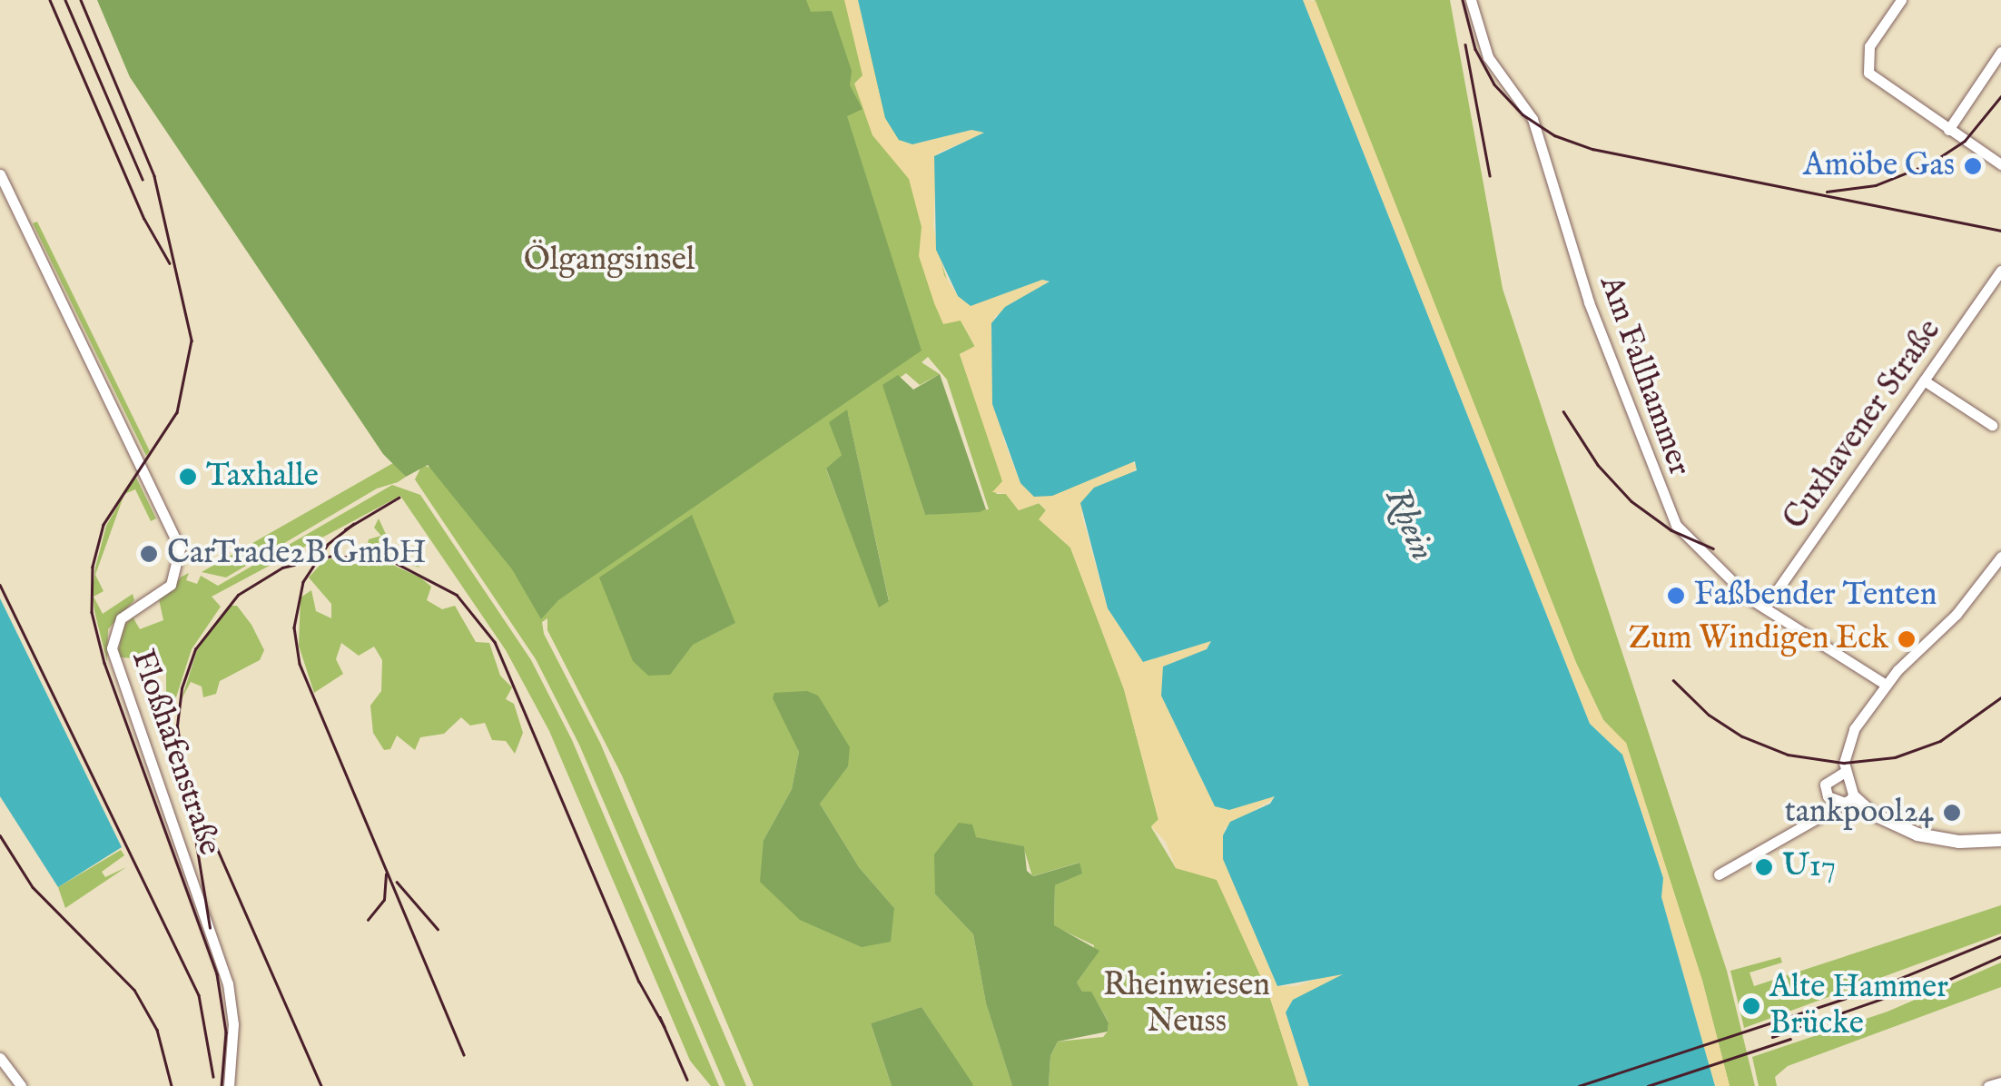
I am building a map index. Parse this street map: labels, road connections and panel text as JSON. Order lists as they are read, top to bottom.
{
  "streets": {
    "street": ["Am Fallhammer", "Cuxhavener Straße", "Floßhafenstraße"]
  },
  "crossings": [
    ["Am Fallhammer", "Cuxhavener Straße"]
  ],
  "water": ["Rhein"],
  "parks": ["Ölgangsinsel", "Rheinwiesen Neuss"],
  "places": [
    "Amöbe Gas",
    "Taxhalle",
    "CarTrade2B GmbH",
    "Faßbender Tenten",
    "Zum Windigen Eck",
    "tankpool24",
    "U17",
    "Alte Hammer Brücke"
  ]
}
